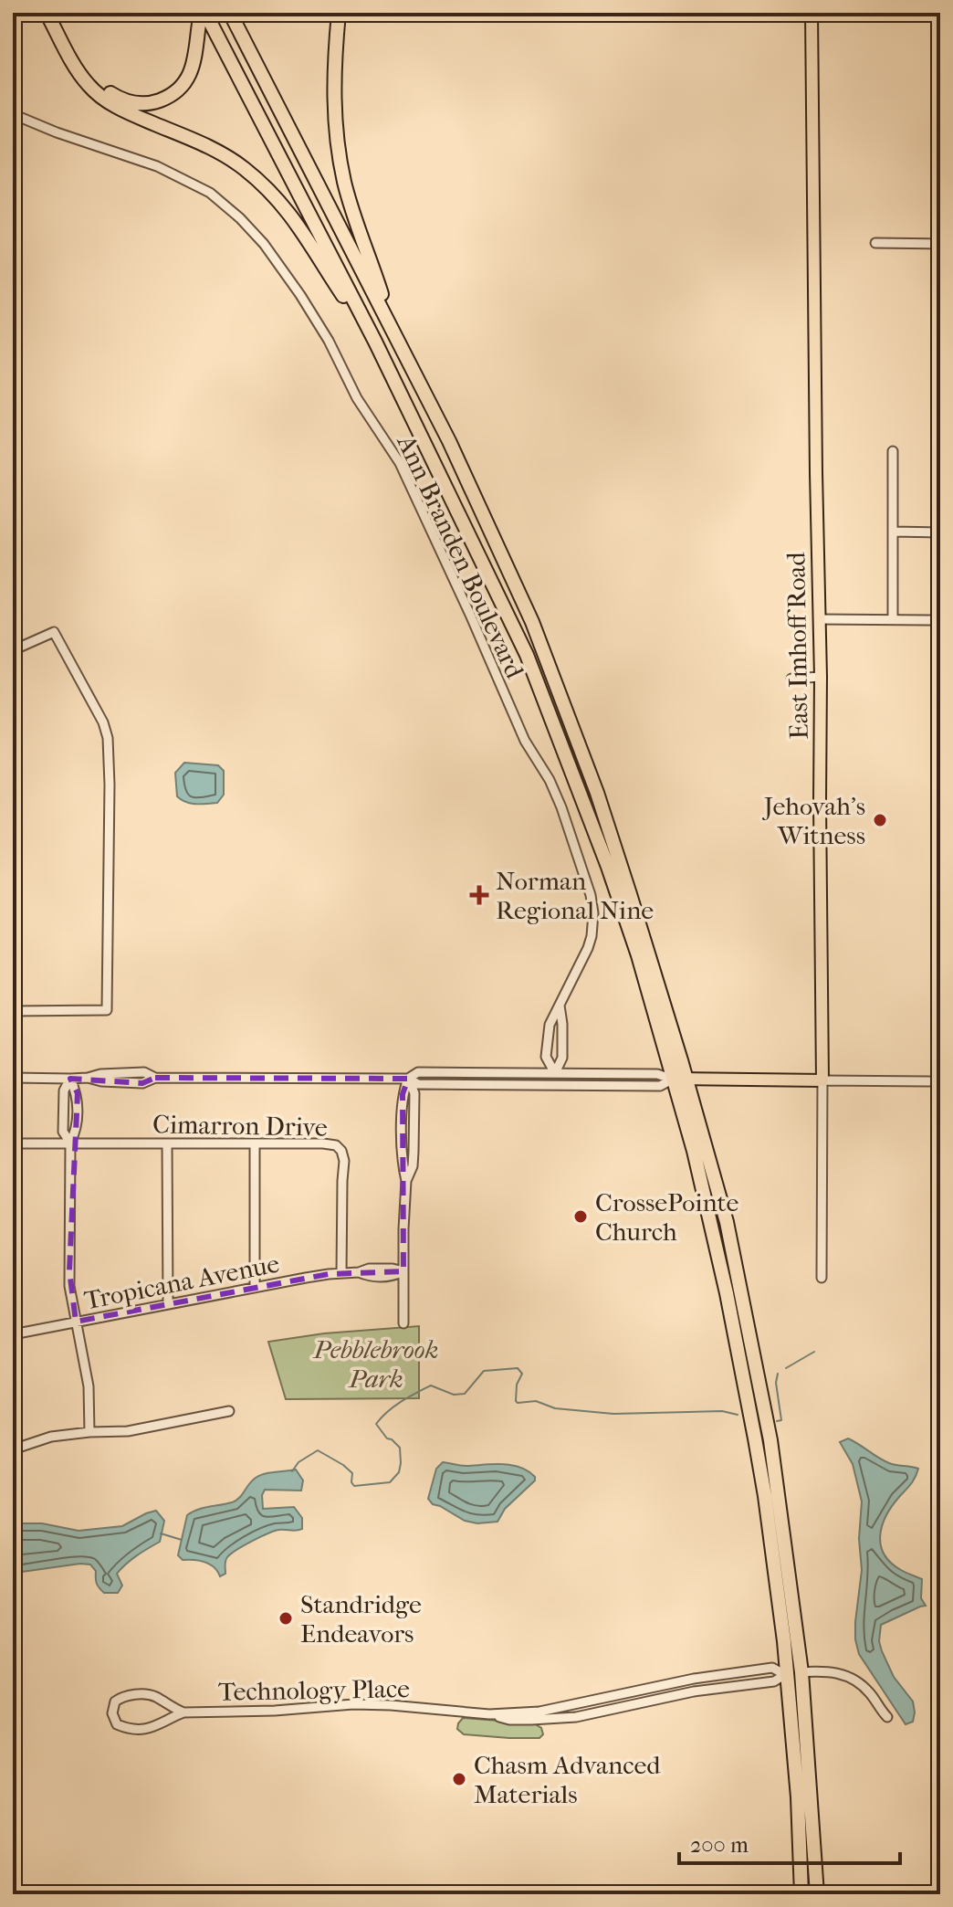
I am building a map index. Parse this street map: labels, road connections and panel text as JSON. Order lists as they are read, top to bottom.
{
  "streets": {
    "main road": ["East Imhoff Road"],
    "street": [
      "Ann Branden Boulevard",
      "Cimarron Drive",
      "Tropicana Avenue",
      "Technology Place"
    ]
  },
  "crossings": [
    ["Cimarron Drive", "Tropicana Avenue"]
  ],
  "parks": ["Pebblebrook Park"],
  "places": {
    "other": [
      "Jehovah's Witness",
      "CrossePointe Church",
      "Standridge Endeavors",
      "Chasm Advanced Materials"
    ],
    "health": ["Norman Regional Nine"]
  },
  "scale_bar": "200 m"
}
